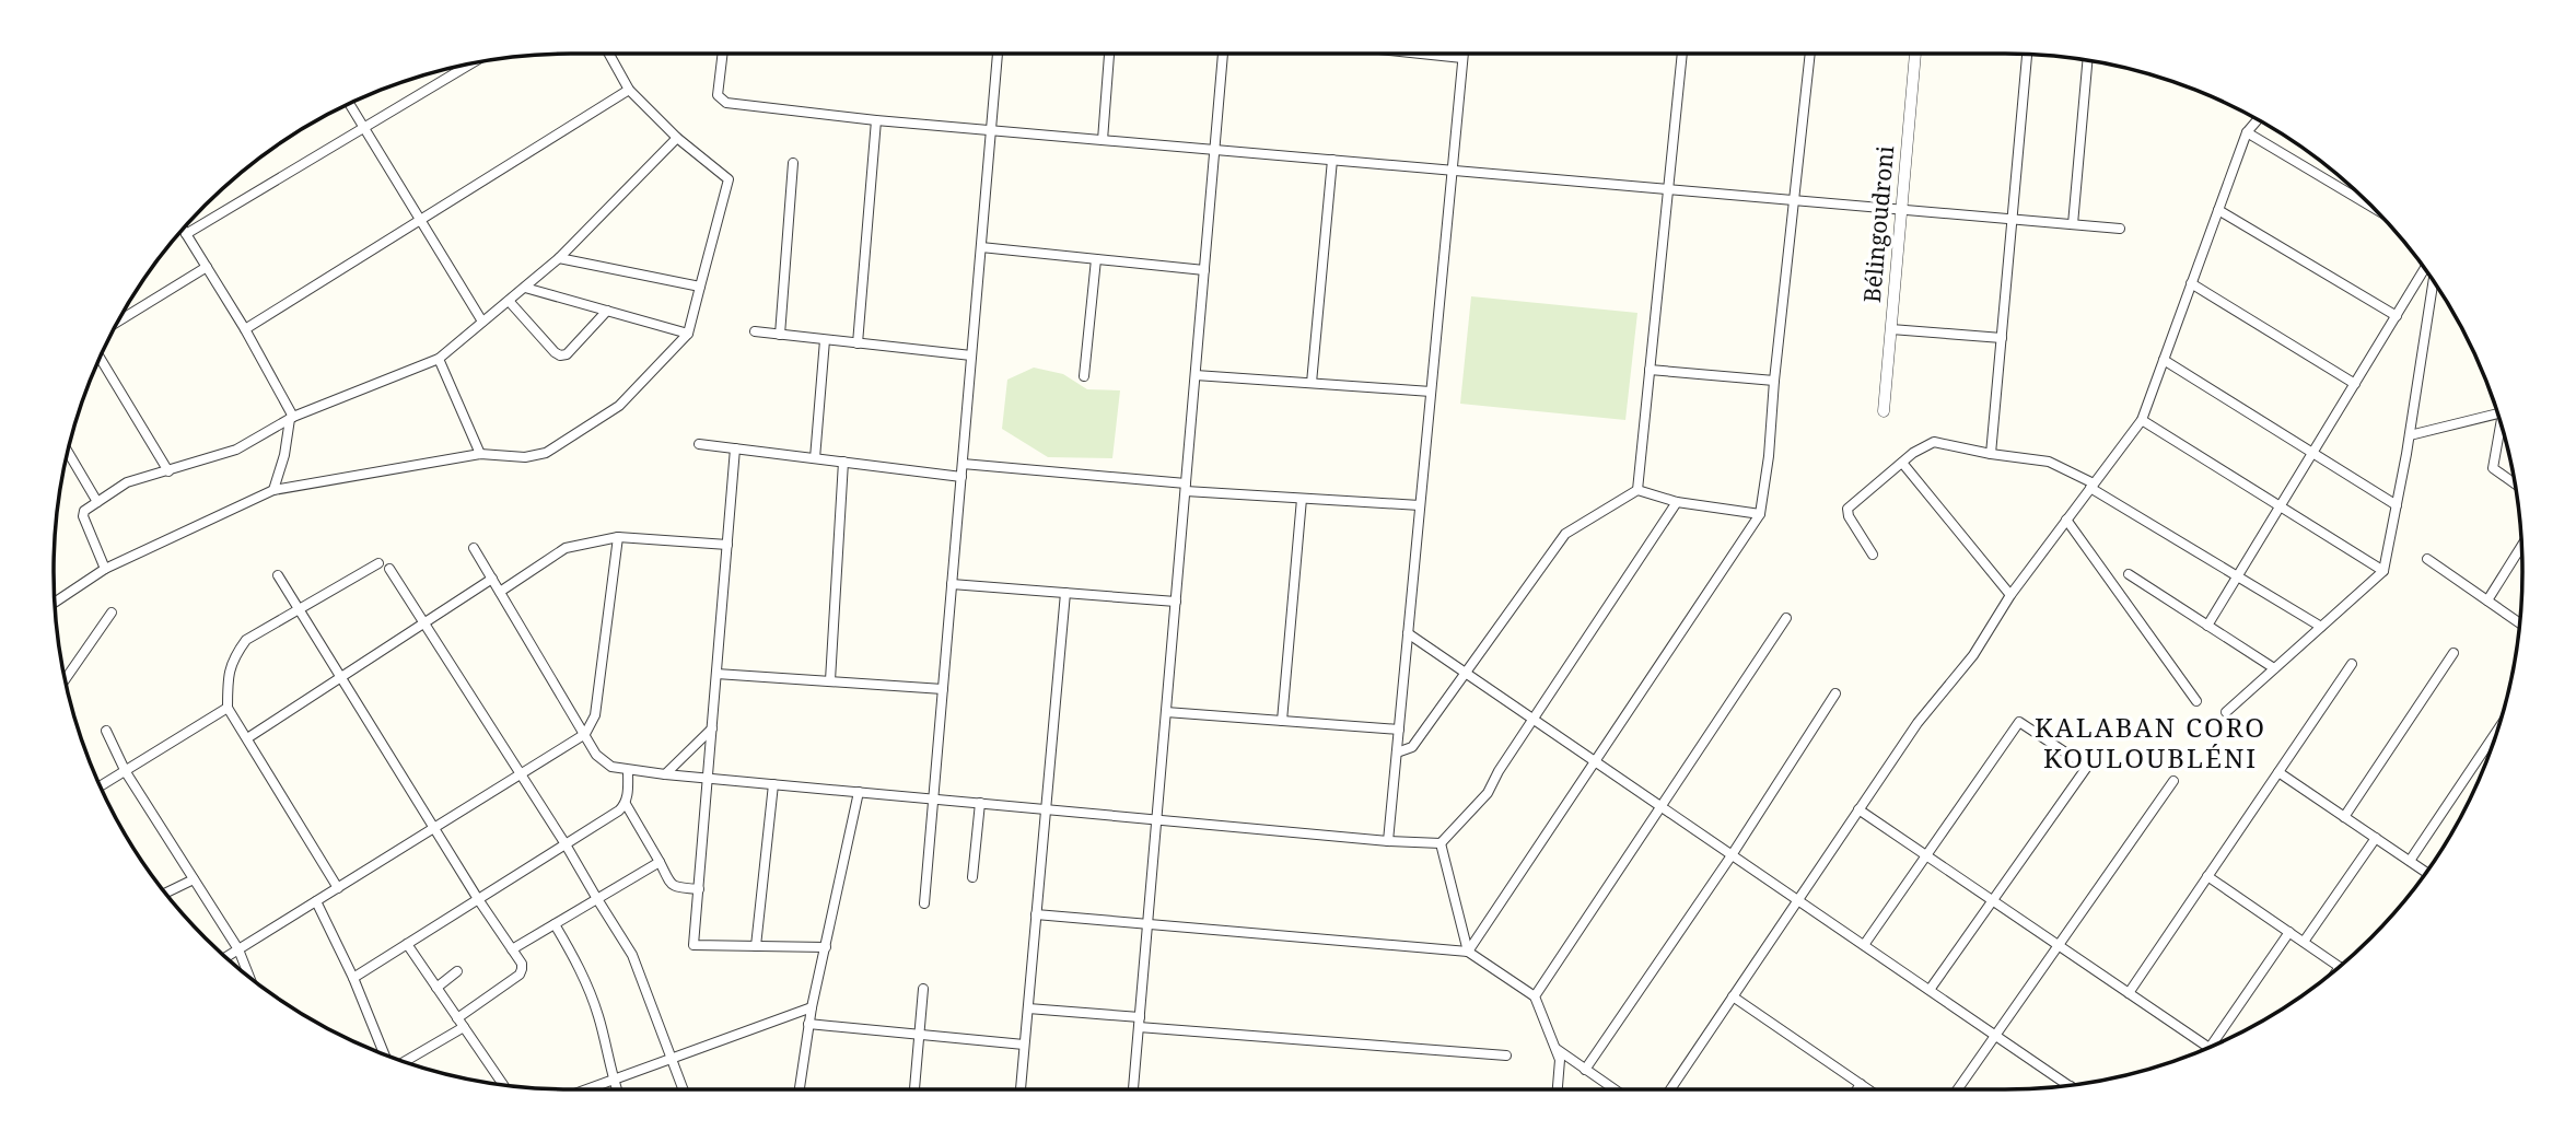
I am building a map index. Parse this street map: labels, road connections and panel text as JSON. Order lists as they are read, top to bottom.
{
  "streets": {
    "street": ["Bélingoudroni"]
  },
  "districts": ["KALABAN CORO KOULOUBLÉNI"]
}
